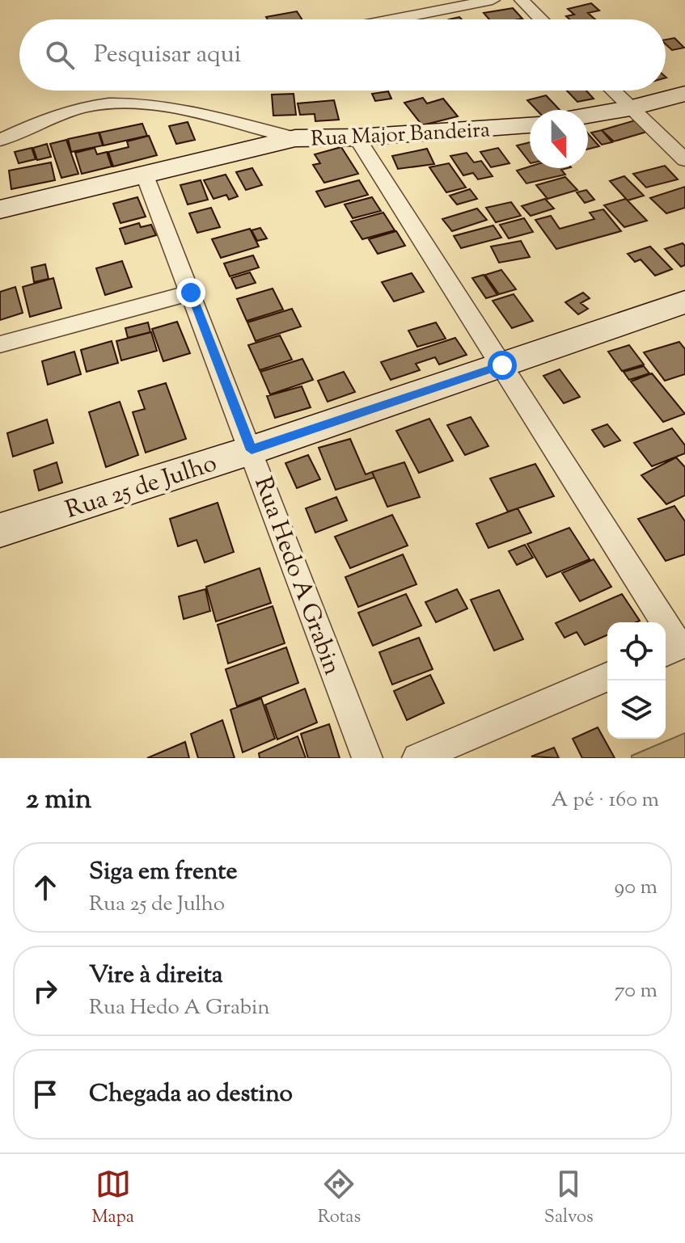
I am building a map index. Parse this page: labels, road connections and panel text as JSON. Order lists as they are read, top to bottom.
{
  "streets": {
    "main road": ["Rua Major Bandeira", "Rua 25 de Julho"],
    "street": ["Rua Hedo A Grabin"]
  },
  "crossings": [
    ["Rua 25 de Julho", "Rua Hedo A Grabin"]
  ],
  "north": "bottom",
  "page": {
    "search": "Pesquisar aqui",
    "heading": ["2 min", "A pé · 160 m"],
    "list": [
      ["Siga em frente", "Rua 25 de Julho", "90 m"],
      ["Vire à direita", "Rua Hedo A Grabin", "70 m"],
      "Chegada ao destino"
    ],
    "nav": ["Mapa", "Rotas", "Salvos"]
  }
}
